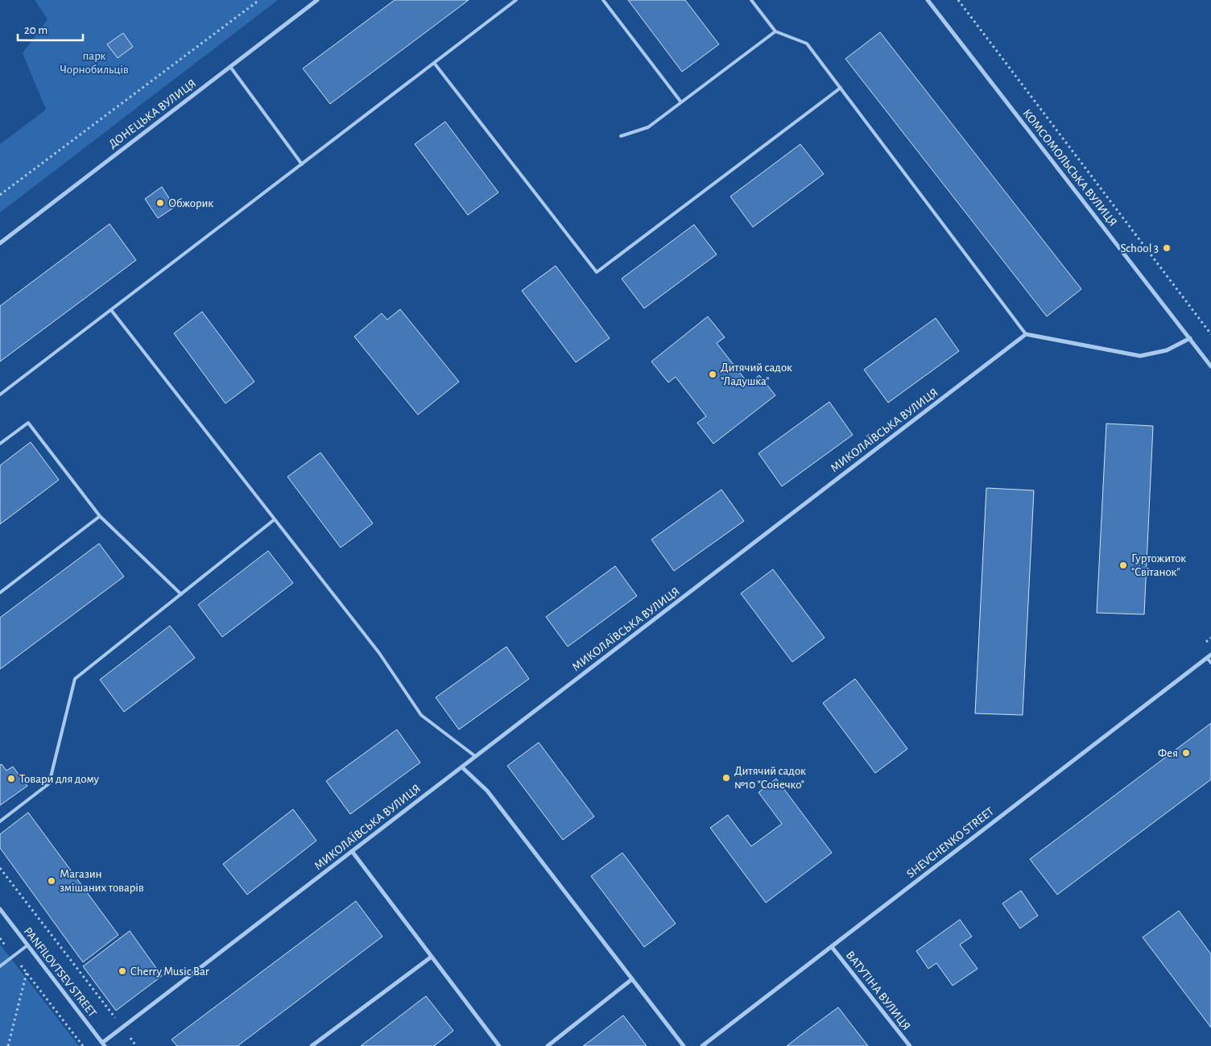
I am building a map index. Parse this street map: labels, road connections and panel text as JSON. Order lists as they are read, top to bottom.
{
  "streets": {
    "street": [
      "ДОНЕЦЬКА ВУЛИЦЯ",
      "КОМСОМОЛЬСЬКА ВУЛИЦЯ",
      "МИКОЛАЇВСЬКА ВУЛИЦЯ",
      "SHEVCHENKO STREET",
      "PANFILOVTSEV STREET",
      "ВАТУТІНА ВУЛИЦЯ"
    ]
  },
  "crossings": [
    ["МИКОЛАЇВСЬКА ВУЛИЦЯ", "PANFILOVTSEV STREET"],
    ["SHEVCHENKO STREET", "ВАТУТІНА ВУЛИЦЯ"]
  ],
  "parks": ["парк Чорнобильців"],
  "places": [
    "Обжорик",
    "School 3",
    "Дитячий садок \"Ладушка\"",
    "Гуртожиток \"Світанок\"",
    "Фея",
    "Дитячий садок №10 \"Сонечко\"",
    "Товари для дому",
    "Магазин змішаних товарів",
    "Cherry Music Bar"
  ],
  "scale_bar": "20 m"
}
